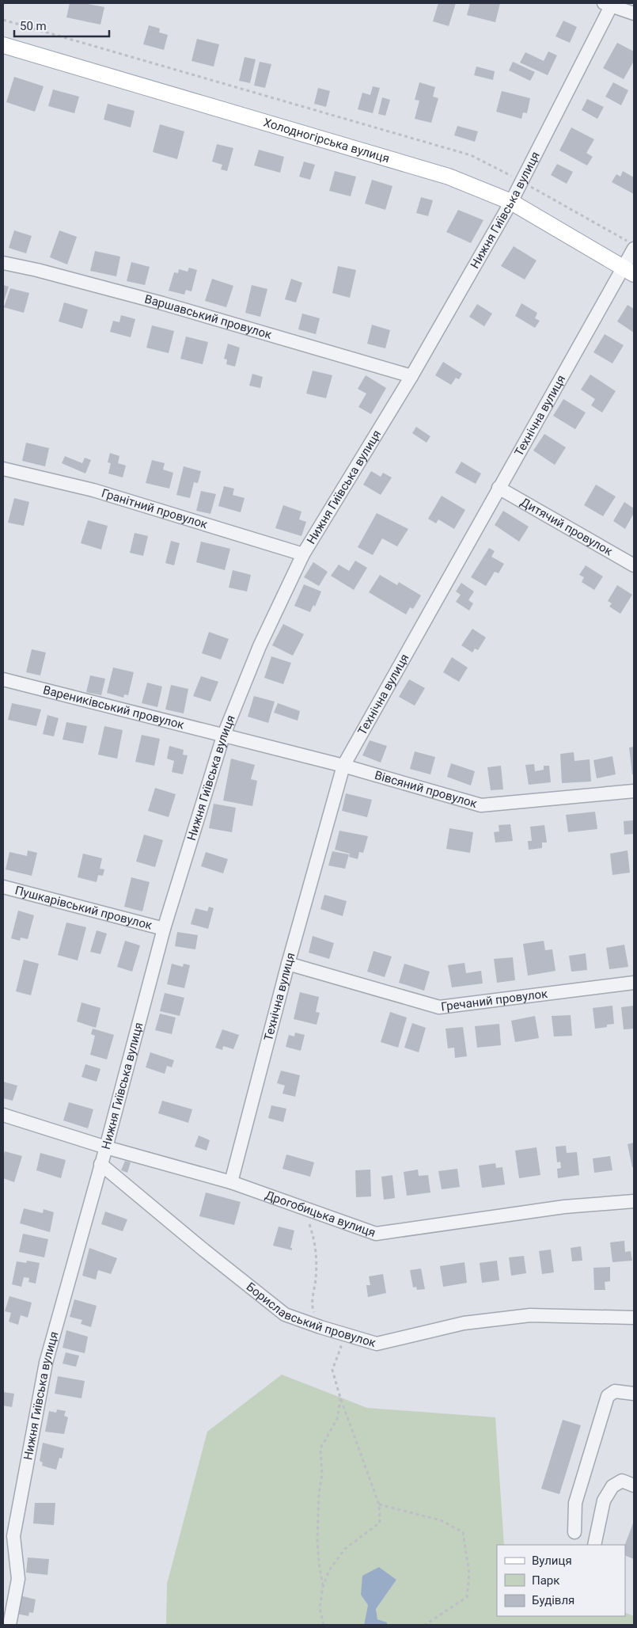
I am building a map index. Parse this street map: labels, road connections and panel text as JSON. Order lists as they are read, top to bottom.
{
  "streets": {
    "main road": ["Холодногірська вулиця"],
    "street": [
      "Нижня Гиївська вулиця",
      "Варшавський провулок",
      "Технічна вулиця",
      "Гранітний провулок",
      "Дитячий провулок",
      "Варениківський провулок",
      "Вівсяний провулок",
      "Пушкарівський провулок",
      "Гречаний провулок",
      "Дрогобицька вулиця",
      "Бориславський провулок"
    ]
  },
  "crossings": [
    ["Холодногірська вулиця", "Нижня Гиївська вулиця"],
    ["Холодногірська вулиця", "Технічна вулиця"],
    ["Нижня Гиївська вулиця", "Варшавський провулок"],
    ["Нижня Гиївська вулиця", "Гранітний провулок"],
    ["Нижня Гиївська вулиця", "Варениківський провулок"],
    ["Нижня Гиївська вулиця", "Вівсяний провулок"],
    ["Нижня Гиївська вулиця", "Пушкарівський провулок"],
    ["Нижня Гиївська вулиця", "Дрогобицька вулиця"],
    ["Нижня Гиївська вулиця", "Бориславський провулок"],
    ["Технічна вулиця", "Дитячий провулок"],
    ["Технічна вулиця", "Вівсяний провулок"],
    ["Технічна вулиця", "Гречаний провулок"],
    ["Технічна вулиця", "Дрогобицька вулиця"],
    ["Варениківський провулок", "Вівсяний провулок"]
  ],
  "legend": ["Вулиця", "Парк", "Будівля"],
  "scale_bar": "50 m"
}
